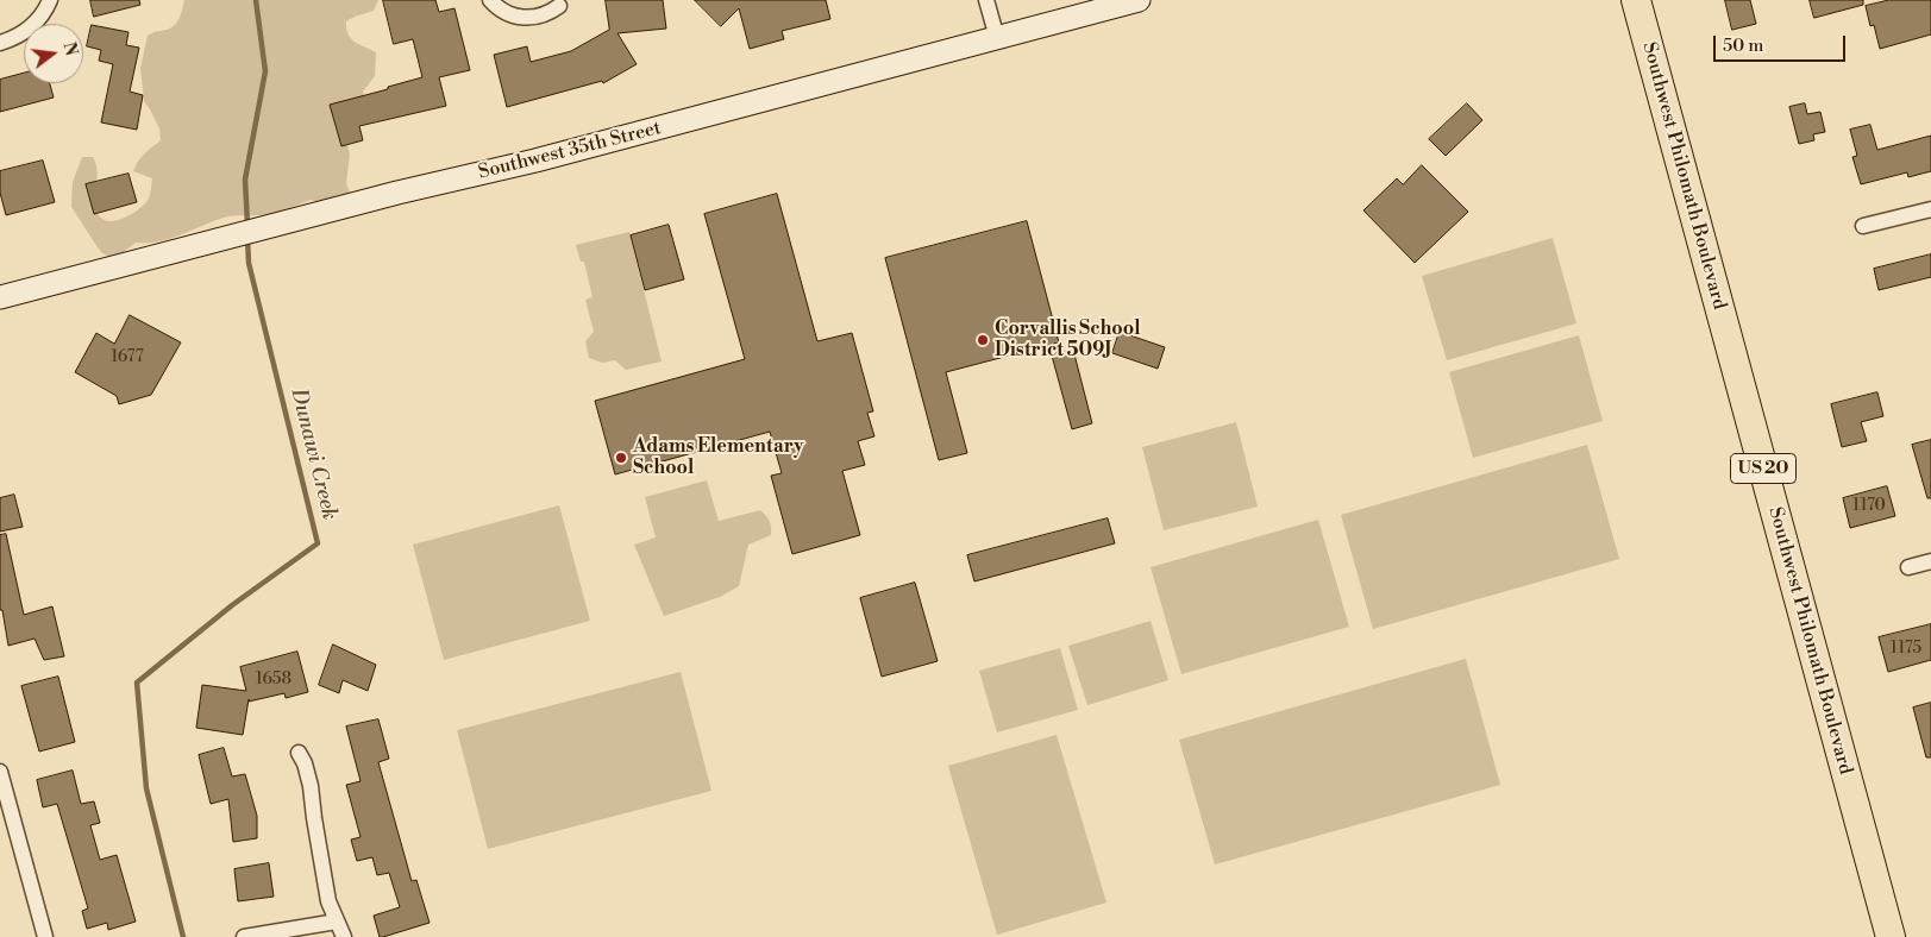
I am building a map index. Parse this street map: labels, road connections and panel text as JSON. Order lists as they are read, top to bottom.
{
  "streets": {
    "highway": ["Southwest Philomath Boulevard", "US 20"],
    "street": ["Southwest 35th Street"]
  },
  "water": ["Dunawi Creek"],
  "places": ["Corvallis School District 509J", "Adams Elementary School"],
  "house_numbers": [
    "1677",
    "1170",
    "1175",
    "1658"
  ],
  "scale_bar": "50 m",
  "north": "right"
}
